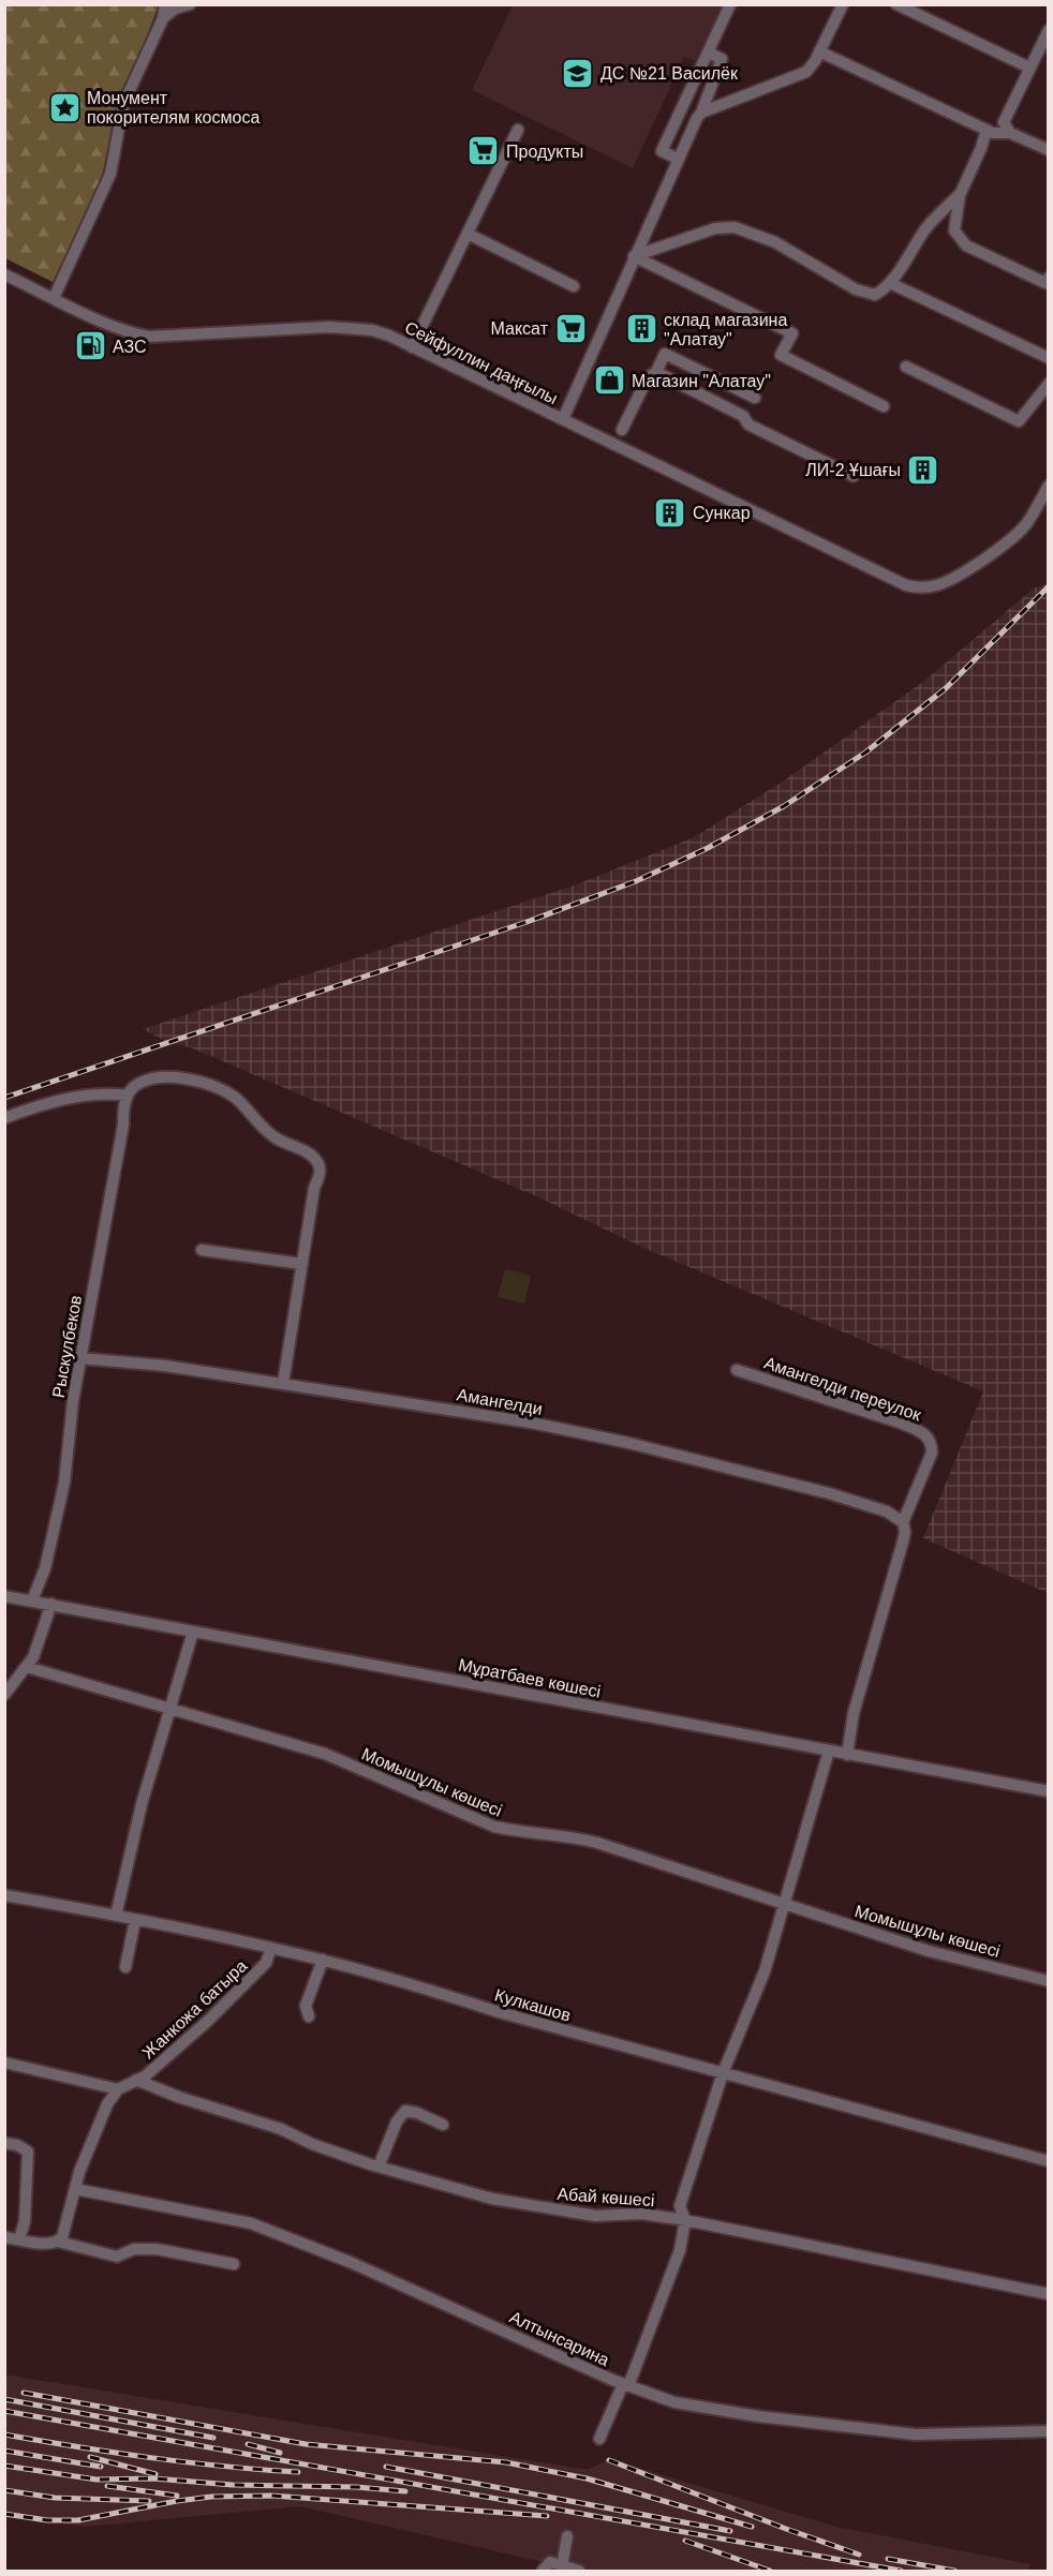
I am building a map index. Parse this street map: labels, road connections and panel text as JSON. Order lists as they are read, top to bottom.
{
  "streets": {
    "street": [
      "Сейфуллин даңғылы",
      "Рыскулбеков",
      "Амангелди переулок",
      "Амангелди",
      "Мұратбаев көшесі",
      "Момышұлы көшесі",
      "Кулкашов",
      "Жанкожа батыра",
      "Абай көшесі",
      "Алтынсарина"
    ]
  },
  "crossings": [
    ["Рыскулбеков", "Амангелди"],
    ["Рыскулбеков", "Мұратбаев көшесі"],
    ["Амангелди переулок", "Амангелди"],
    ["Кулкашов", "Жанкожа батыра"],
    ["Жанкожа батыра", "Абай көшесі"]
  ],
  "places": {
    "school or university": ["ДС №21 Василёк"],
    "place": ["Монумент покорителям космоса"],
    "supermarket": ["Продукты", "Максат"],
    "building": ["склад магазина \"Алатау\"", "ЛИ-2 Ұшағы", "Сункар"],
    "fuel station": ["АЗС"],
    "shop": ["Магазин \"Алатау\""]
  }
}
